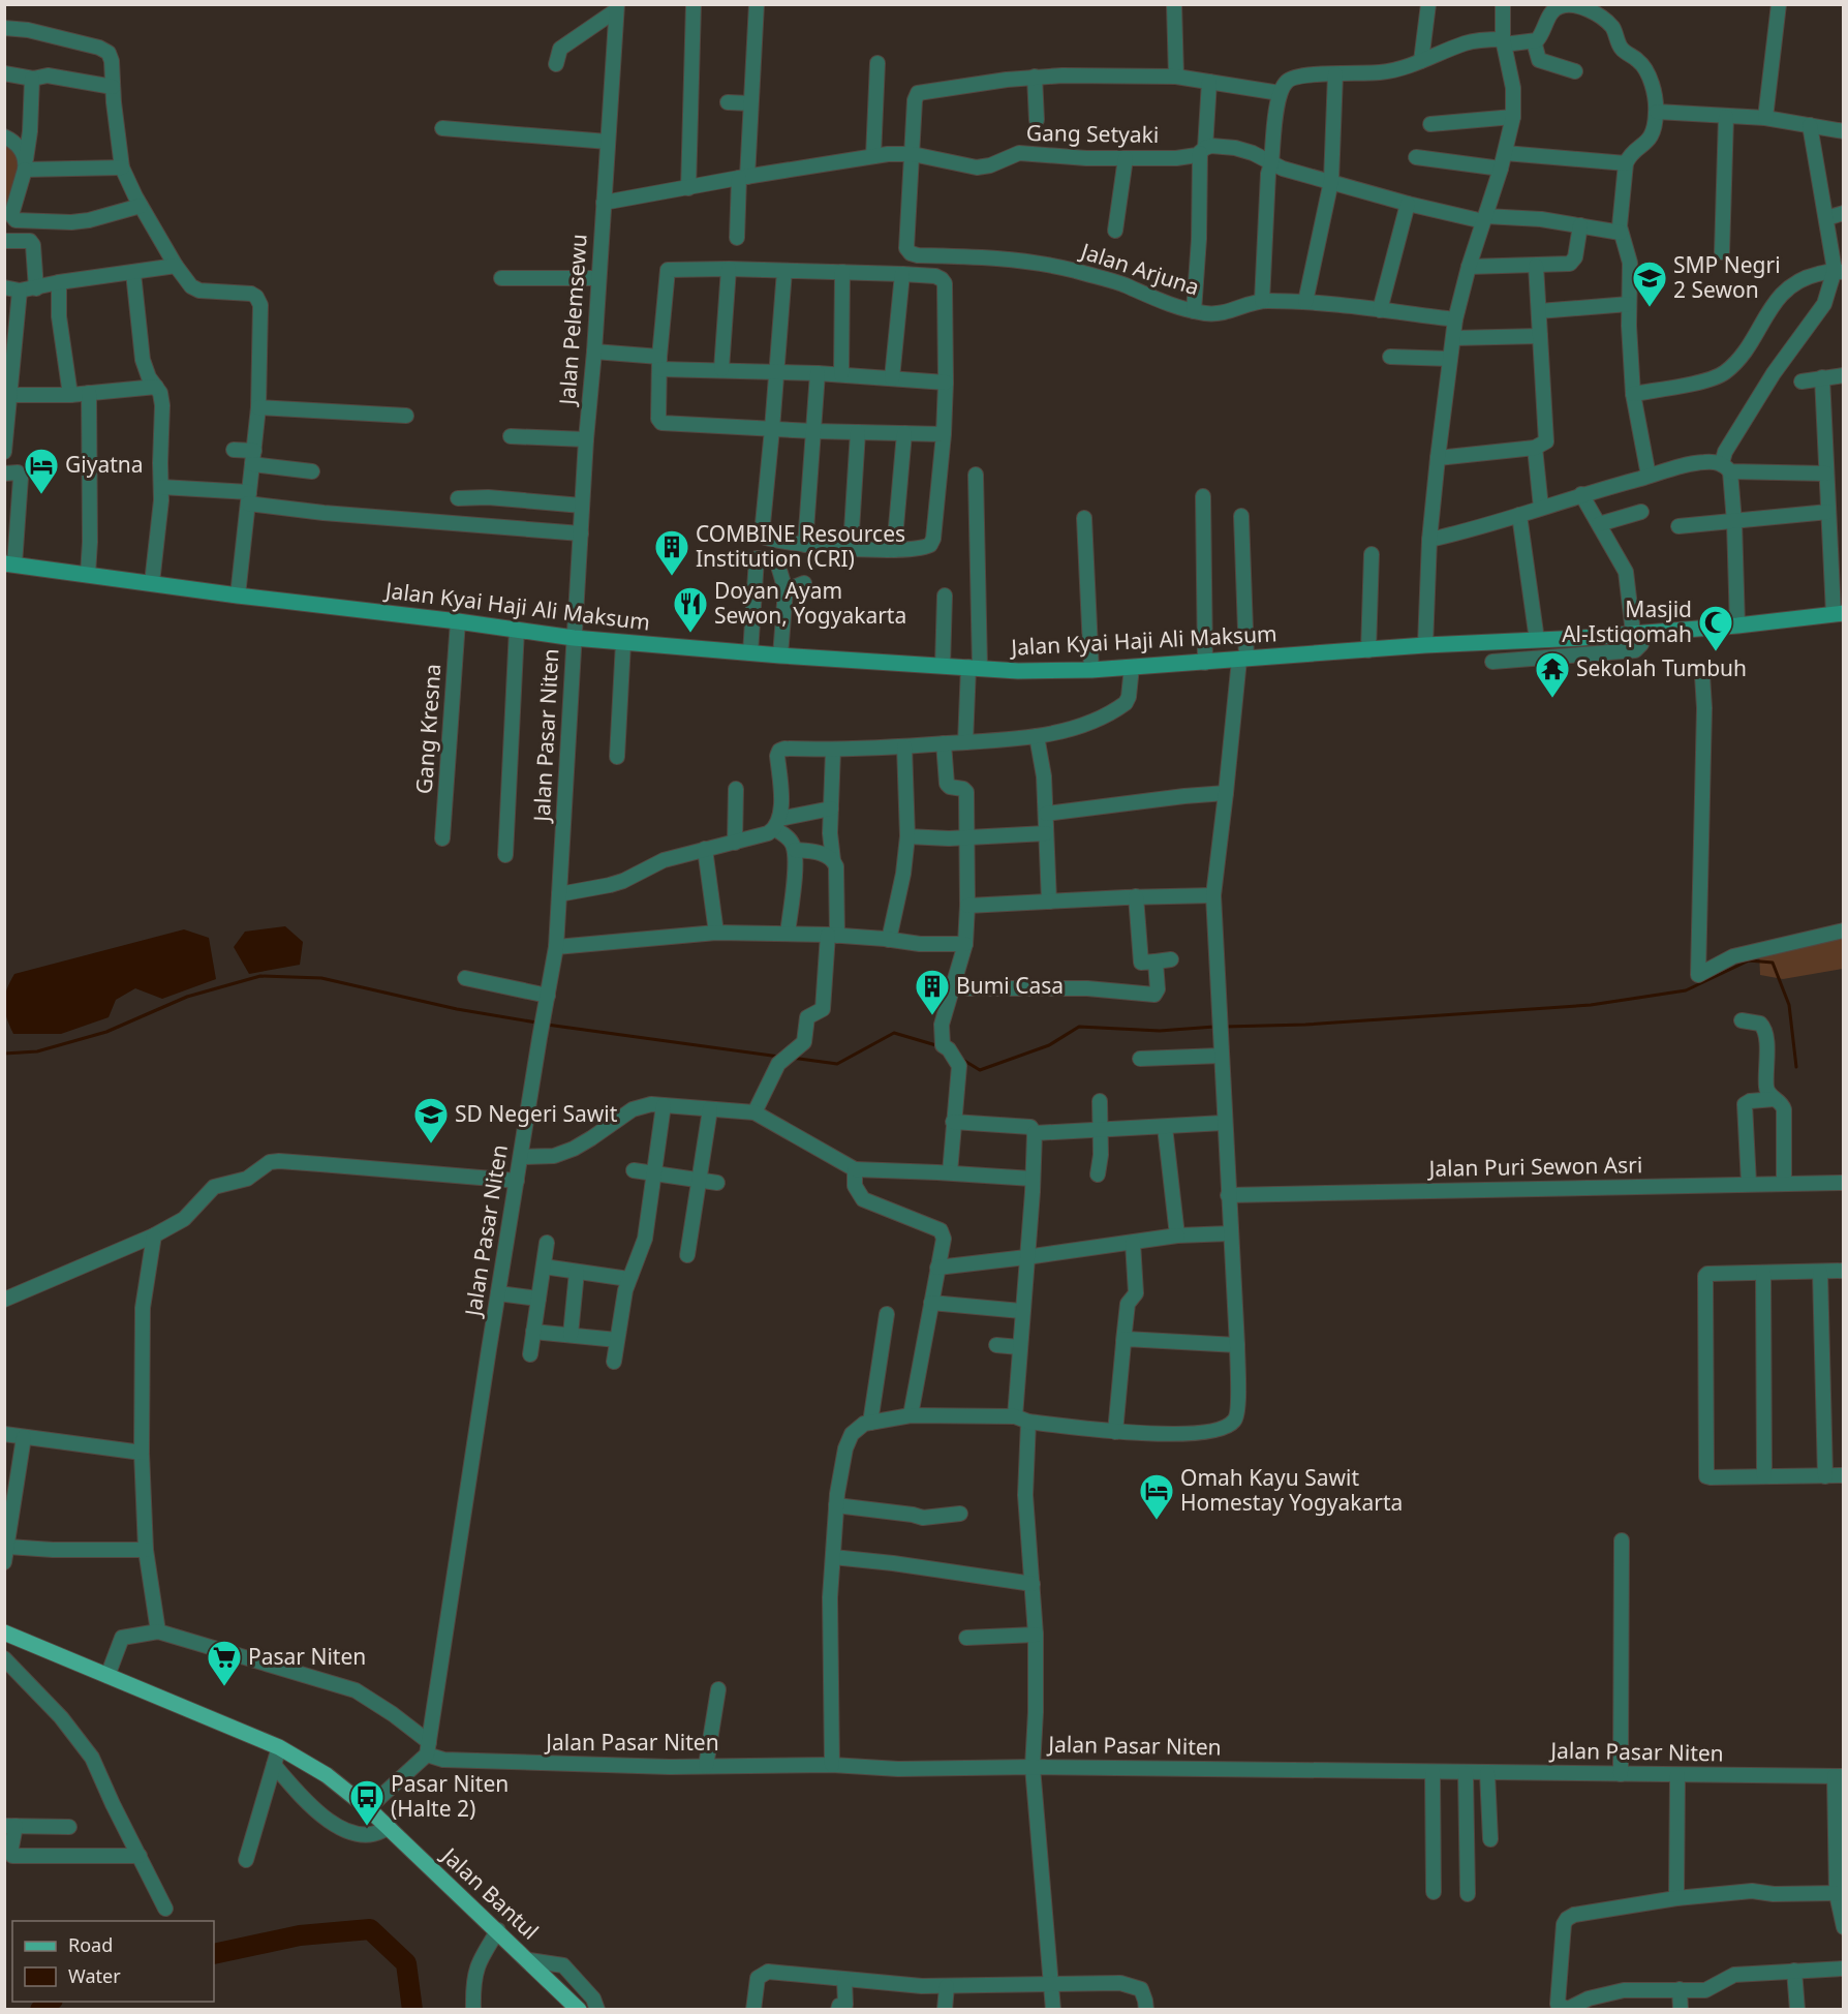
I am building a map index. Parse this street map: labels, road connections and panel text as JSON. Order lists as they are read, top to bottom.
{
  "streets": {
    "main road": ["Jalan Bantul"],
    "street": [
      "Gang Setyaki",
      "Jalan Arjuna",
      "Jalan Pelemsewu",
      "Jalan Kyai Haji Ali Maksum",
      "Gang Kresna",
      "Jalan Pasar Niten",
      "Jalan Puri Sewon Asri"
    ]
  },
  "crossings": [
    ["Gang Setyaki", "Jalan Arjuna"],
    ["Gang Setyaki", "Jalan Pelemsewu"],
    ["Jalan Pelemsewu", "Jalan Kyai Haji Ali Maksum"],
    ["Jalan Pelemsewu", "Jalan Pasar Niten"],
    ["Jalan Kyai Haji Ali Maksum", "Gang Kresna"],
    ["Jalan Kyai Haji Ali Maksum", "Jalan Pasar Niten"]
  ],
  "places": {
    "school or university": ["SMP Negri 2 Sewon", "SD Negeri Sawit"],
    "hotel": ["Giyatna", "Omah Kayu Sawit Homestay Yogyakarta"],
    "building": ["COMBINE Resources Institution (CRI)", "Bumi Casa"],
    "restaurant": ["Doyan Ayam Sewon, Yogyakarta"],
    "mosque": ["Masjid Al-Istiqomah"],
    "temple": ["Sekolah Tumbuh"],
    "supermarket": ["Pasar Niten"],
    "bus stop": ["Pasar Niten (Halte 2)"]
  },
  "legend": ["Road", "Water"]
}
